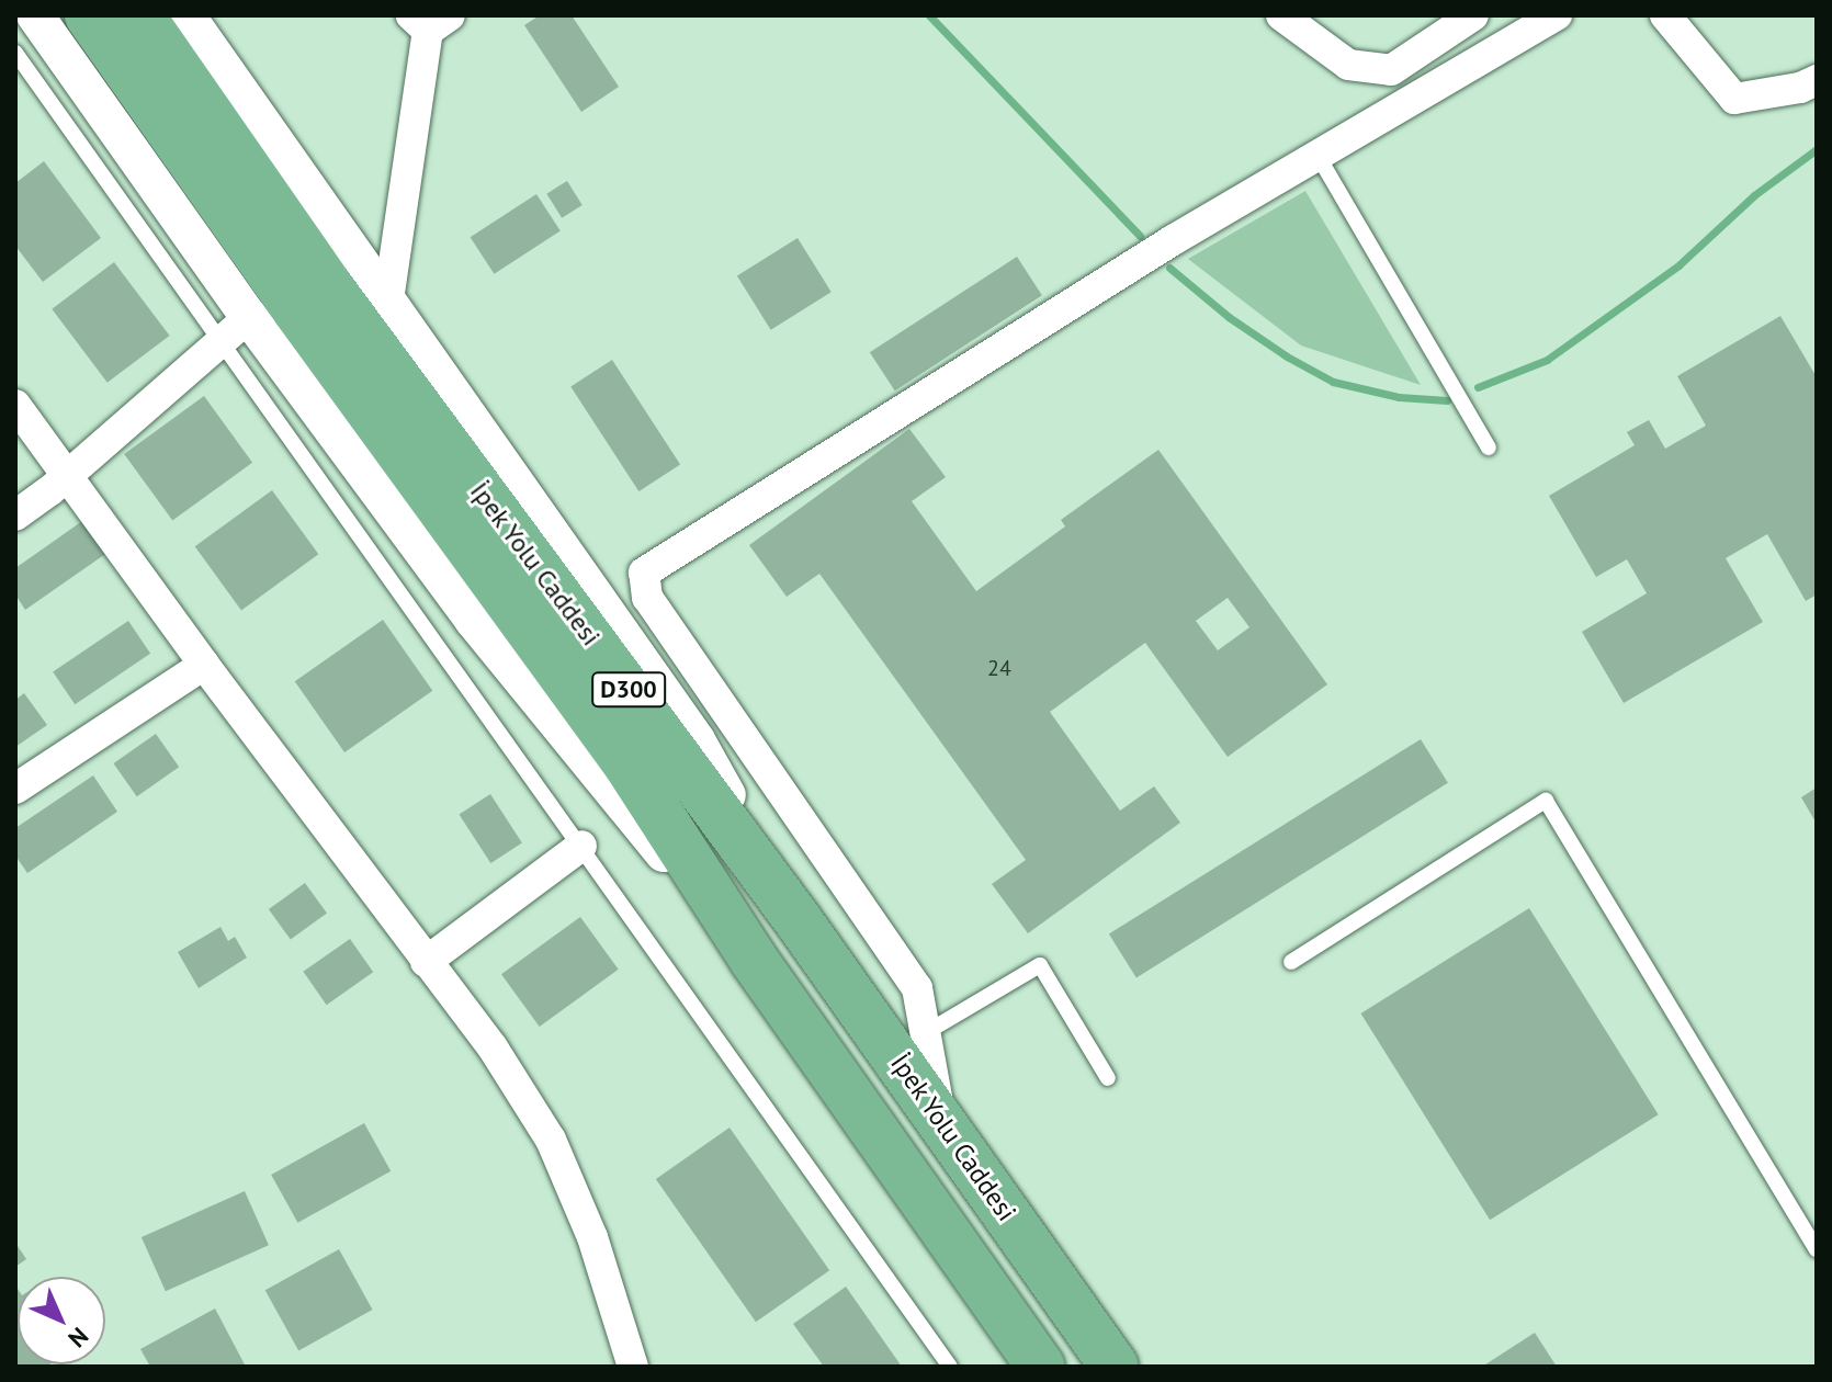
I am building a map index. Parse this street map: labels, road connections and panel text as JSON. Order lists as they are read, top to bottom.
{
  "streets": {
    "highway": ["İpek Yolu Caddesi", "D300"]
  },
  "house_numbers": ["24"],
  "north": "bottom right"
}
